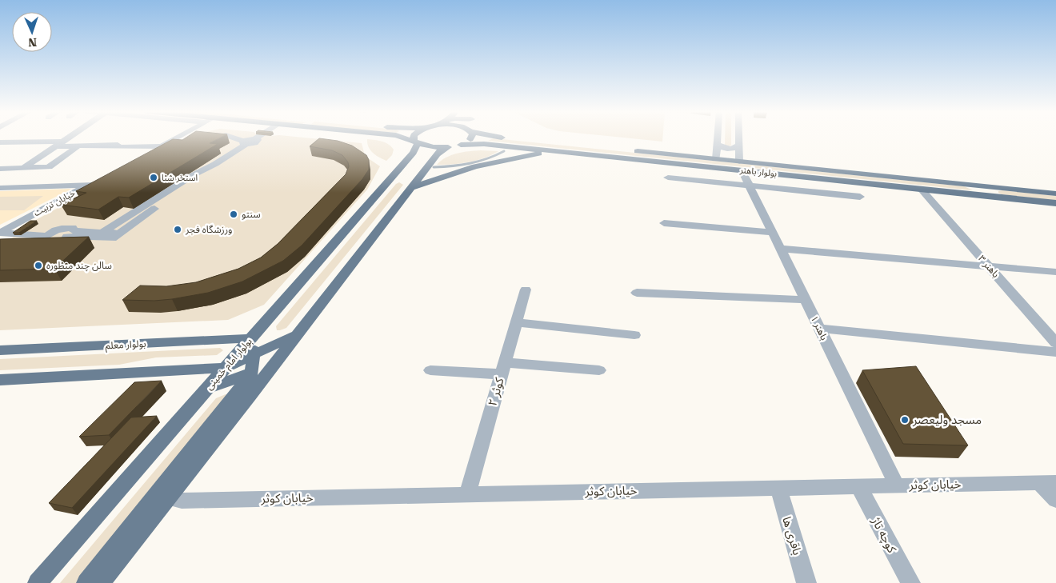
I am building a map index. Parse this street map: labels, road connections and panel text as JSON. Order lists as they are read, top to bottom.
{
  "streets": {
    "main road": ["بولوار باهنر", "بولوار معلم", "بولوار امام خمینی"],
    "street": [
      "خیابان تربیت",
      "باهنر ۳",
      "باهنر ۱",
      "کوثر ۲",
      "خیابان کوثر",
      "کوچه تاژ",
      "باقری ها"
    ]
  },
  "crossings": [
    ["بولوار باهنر", "باهنر ۳"],
    ["بولوار باهنر", "باهنر ۱"],
    ["بولوار باهنر", "بولوار امام خمینی"],
    ["باهنر ۱", "خیابان کوثر"],
    ["بولوار معلم", "بولوار امام خمینی"],
    ["کوثر ۲", "خیابان کوثر"],
    ["خیابان کوثر", "کوچه تاژ"],
    ["خیابان کوثر", "باقری ها"]
  ],
  "places": [
    "استخر شنا",
    "سنتو",
    "ورزشگاه فجر",
    "سالن چند منظوره",
    "مسجد ولیعصر"
  ],
  "north": "bottom"
}
